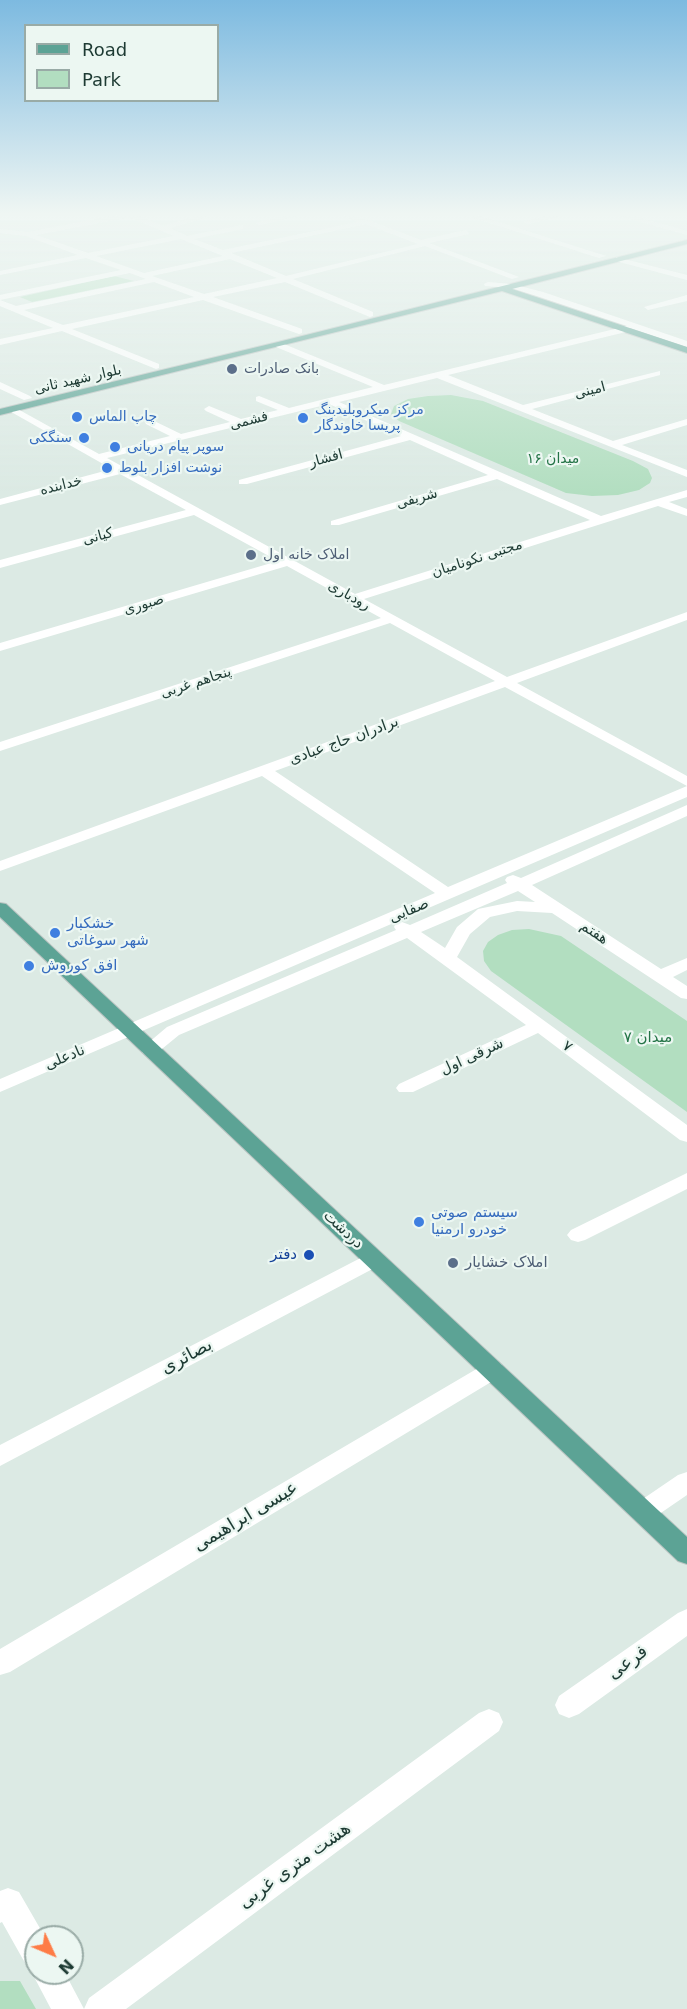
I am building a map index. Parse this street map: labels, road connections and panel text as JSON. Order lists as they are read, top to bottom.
{
  "streets": {
    "main road": ["بلوار شهید ثانی", "دردشت"],
    "street": [
      "امینی",
      "فشمی",
      "افشار",
      "خدابنده",
      "شریفی",
      "کیانی",
      "مجتبی نکونامیان",
      "رودباری",
      "صبوری",
      "پنجاهم غربی",
      "برادران حاج عبادی",
      "صفایی",
      "هفتم",
      "۷",
      "شرقی اول",
      "نادعلی",
      "بصائری",
      "عیسی ابراهیمی",
      "فرعی",
      "هشت متری غربی"
    ]
  },
  "crossings": [
    ["بلوار شهید ثانی", "رودباری"],
    ["فشمی", "رودباری"],
    ["خدابنده", "رودباری"],
    ["کیانی", "رودباری"],
    ["مجتبی نکونامیان", "رودباری"],
    ["رودباری", "صبوری"],
    ["رودباری", "پنجاهم غربی"],
    ["رودباری", "برادران حاج عبادی"],
    ["صفایی", "هفتم"],
    ["صفایی", "۷"],
    ["صفایی", "نادعلی"],
    ["صفایی", "دردشت"],
    ["۷", "شرقی اول"],
    ["نادعلی", "دردشت"],
    ["دردشت", "بصائری"],
    ["دردشت", "عیسی ابراهیمی"]
  ],
  "parks": ["میدان ۱۶", "میدان ۷"],
  "places": [
    "بانک صادرات",
    "چاپ‌ الماس",
    "مرکز میکروبلیدینگ پریسا خاوندگار",
    "سنگکی",
    "سوپر پیام دریانی",
    "نوشت افزار بلوط",
    "املاک خانه اول",
    "خشکبار شهر سوغاتی",
    "افق کوروش",
    "سیستم صوتی خودرو ارمنیا",
    "دفتر",
    "املاک خشایار"
  ],
  "legend": ["Road", "Park"],
  "north": "bottom right"
}
